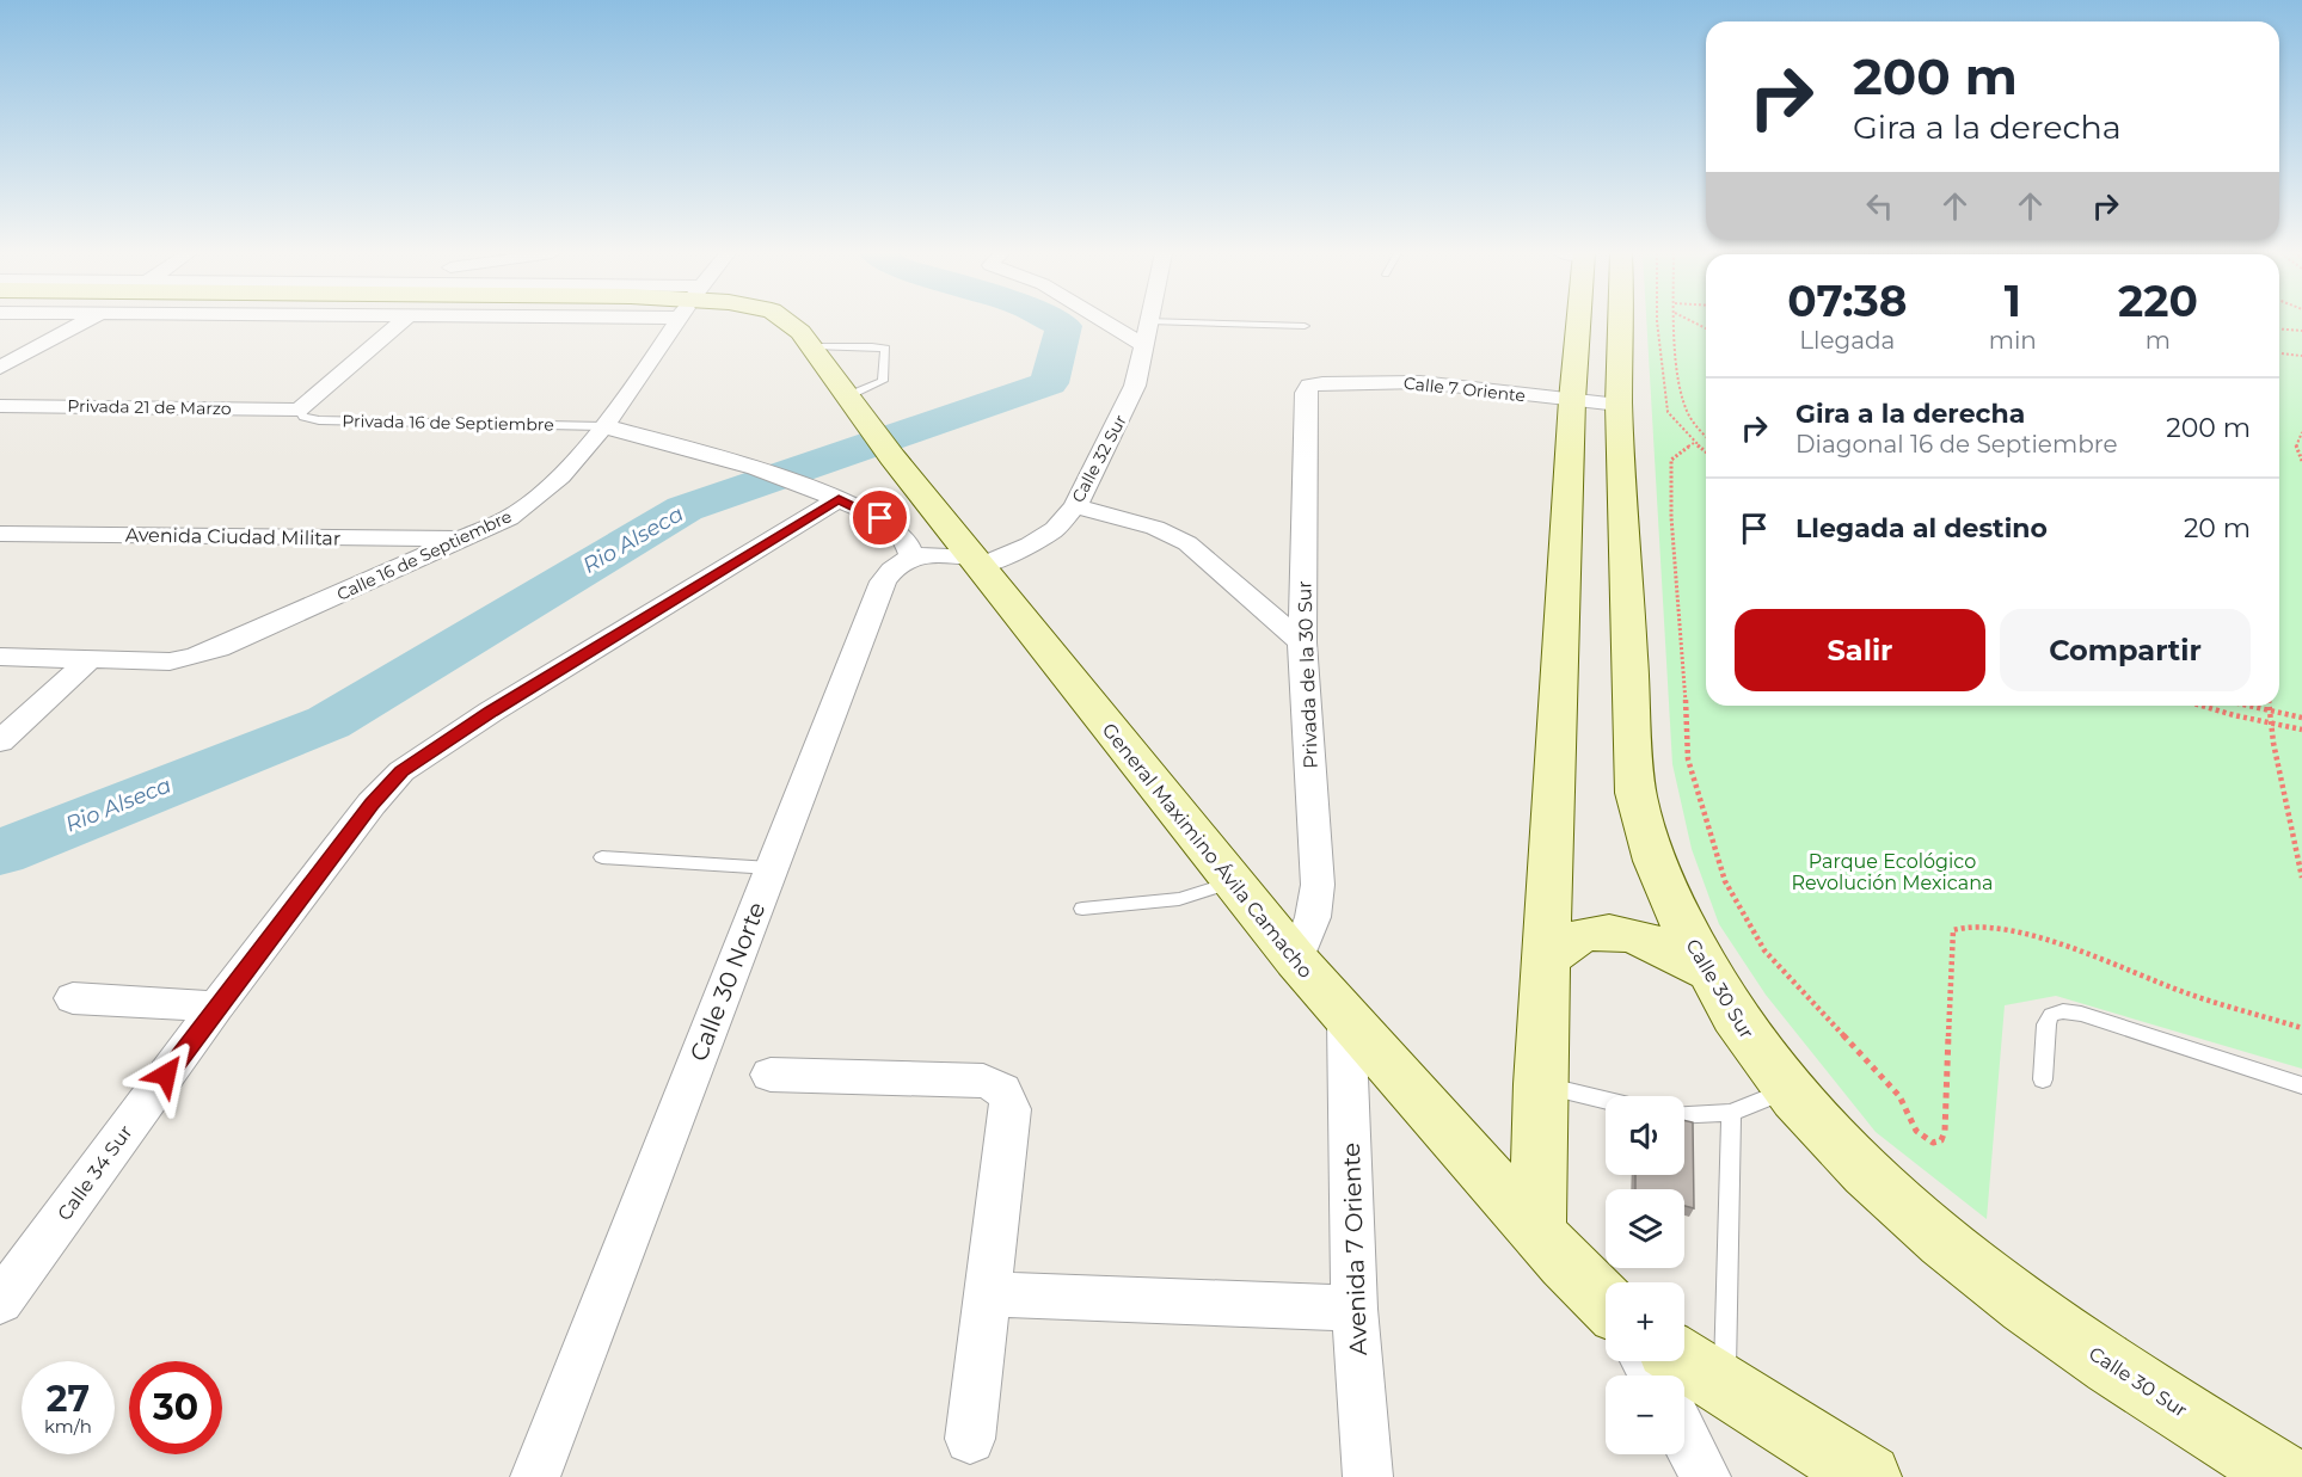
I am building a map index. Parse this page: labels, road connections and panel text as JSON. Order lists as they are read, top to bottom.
{
  "streets": {
    "main road": ["General Maximino Ávila Camacho", "Calle 30 Sur"],
    "street": [
      "Calle 7 Oriente",
      "Privada 21 de Marzo",
      "Calle 32 Sur",
      "Avenida Ciudad Militar",
      "Calle 16 de Septiembre",
      "Privada de la 30 Sur",
      "Calle 30 Norte",
      "Calle 34 Sur",
      "Avenida 7 Oriente"
    ],
    "lane": ["Privada 16 de Septiembre"]
  },
  "crossings": [
    ["Calle 7 Oriente", "Privada de la 30 Sur"],
    ["Calle 7 Oriente", "Calle 30 Sur"],
    ["Privada 21 de Marzo", "Privada 16 de Septiembre"],
    ["Privada 16 de Septiembre", "Calle 16 de Septiembre"],
    ["Calle 32 Sur", "General Maximino Ávila Camacho"],
    ["Avenida Ciudad Militar", "Calle 16 de Septiembre"],
    ["Privada de la 30 Sur", "General Maximino Ávila Camacho"],
    ["General Maximino Ávila Camacho", "Avenida 7 Oriente"]
  ],
  "water": ["Rio Alseca"],
  "parks": ["Parque Ecológico Revolución Mexicana"],
  "page": {
    "turn": ["200 m", "Gira a la derecha"],
    "eta": [
      "07:38",
      "Llegada",
      "1",
      "min",
      "220",
      "m"
    ],
    "list": [
      {
        "name": "Gira a la derecha",
        "note": "Diagonal 16 de Septiembre",
        "value": "200 m"
      },
      {
        "name": "Llegada al destino",
        "value": "20 m"
      }
    ],
    "buttons": ["Salir", "Compartir"],
    "map_buttons": ["+", "−"],
    "speed": "27 km/h",
    "limit": "30"
  }
}
